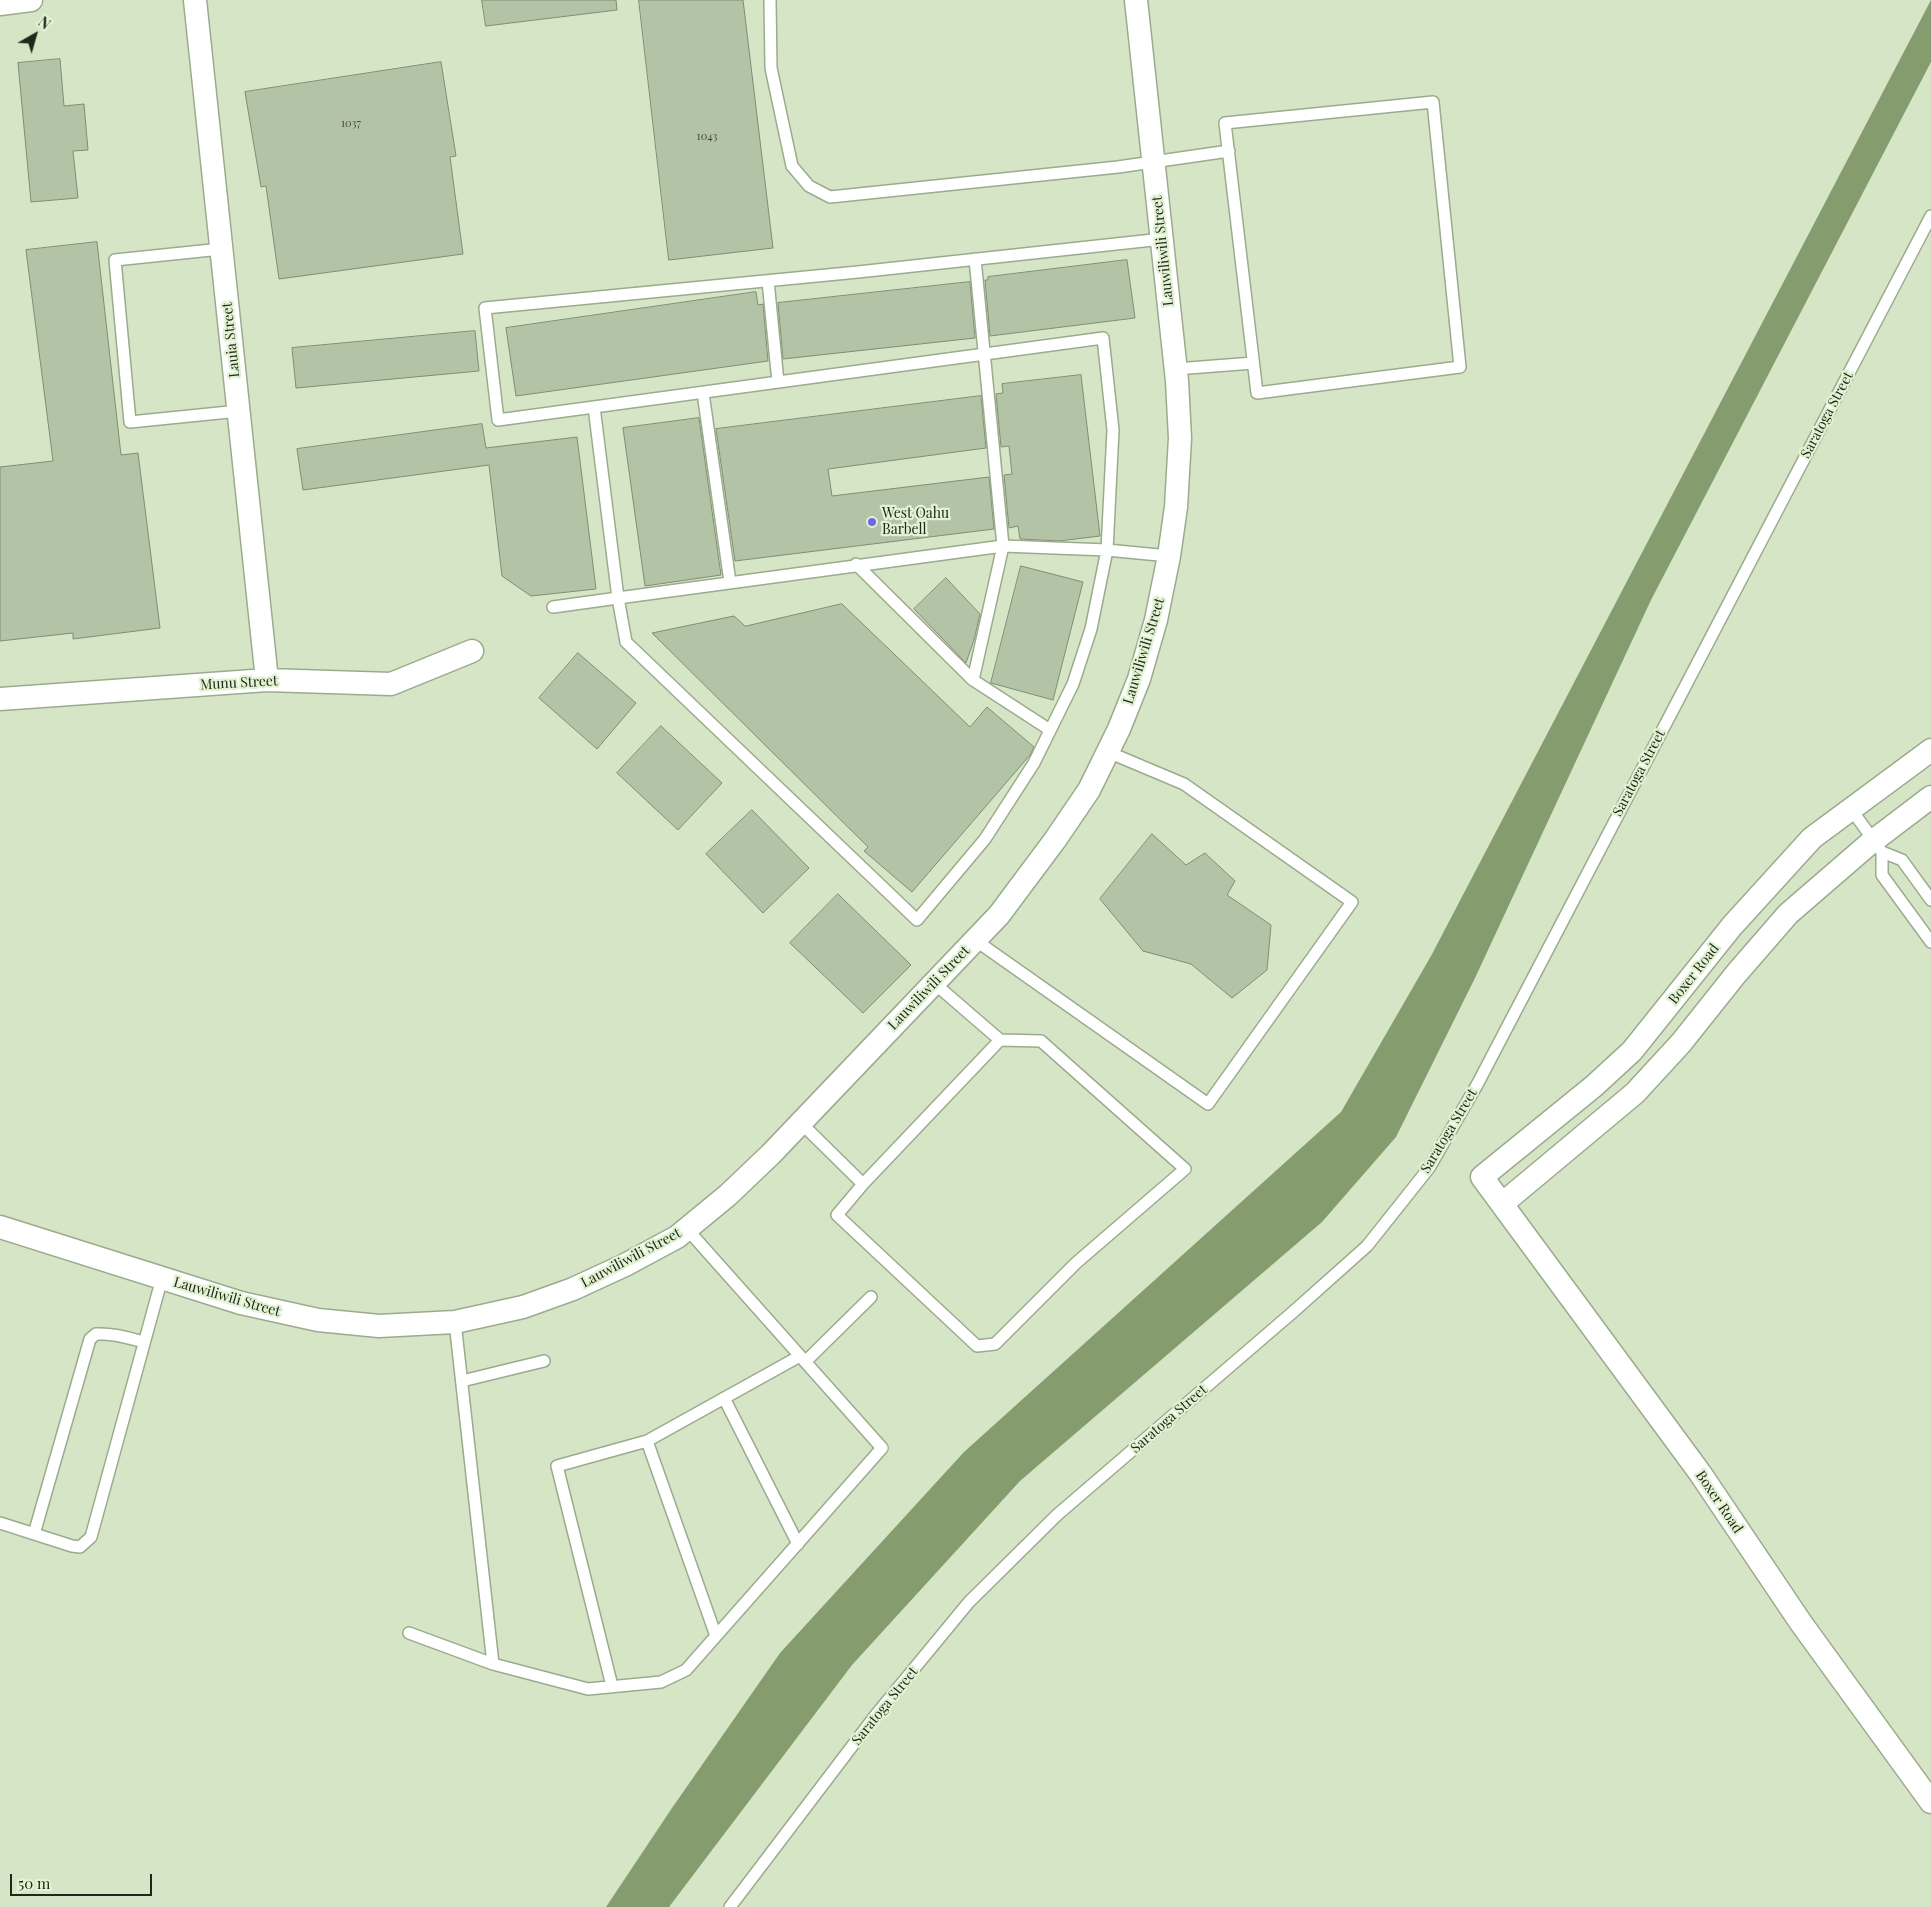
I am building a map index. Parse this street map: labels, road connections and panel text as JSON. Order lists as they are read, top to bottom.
{
  "streets": {
    "street": [
      "Lauwiliwili Street",
      "Lauia Street",
      "Munu Street",
      "Boxer Road"
    ],
    "lane": ["Saratoga Street"]
  },
  "crossings": [
    ["Lauia Street", "Munu Street"]
  ],
  "places": ["West Oahu Barbell"],
  "house_numbers": ["1037", "1043"],
  "scale_bar": "50 m",
  "north": "top right"
}
